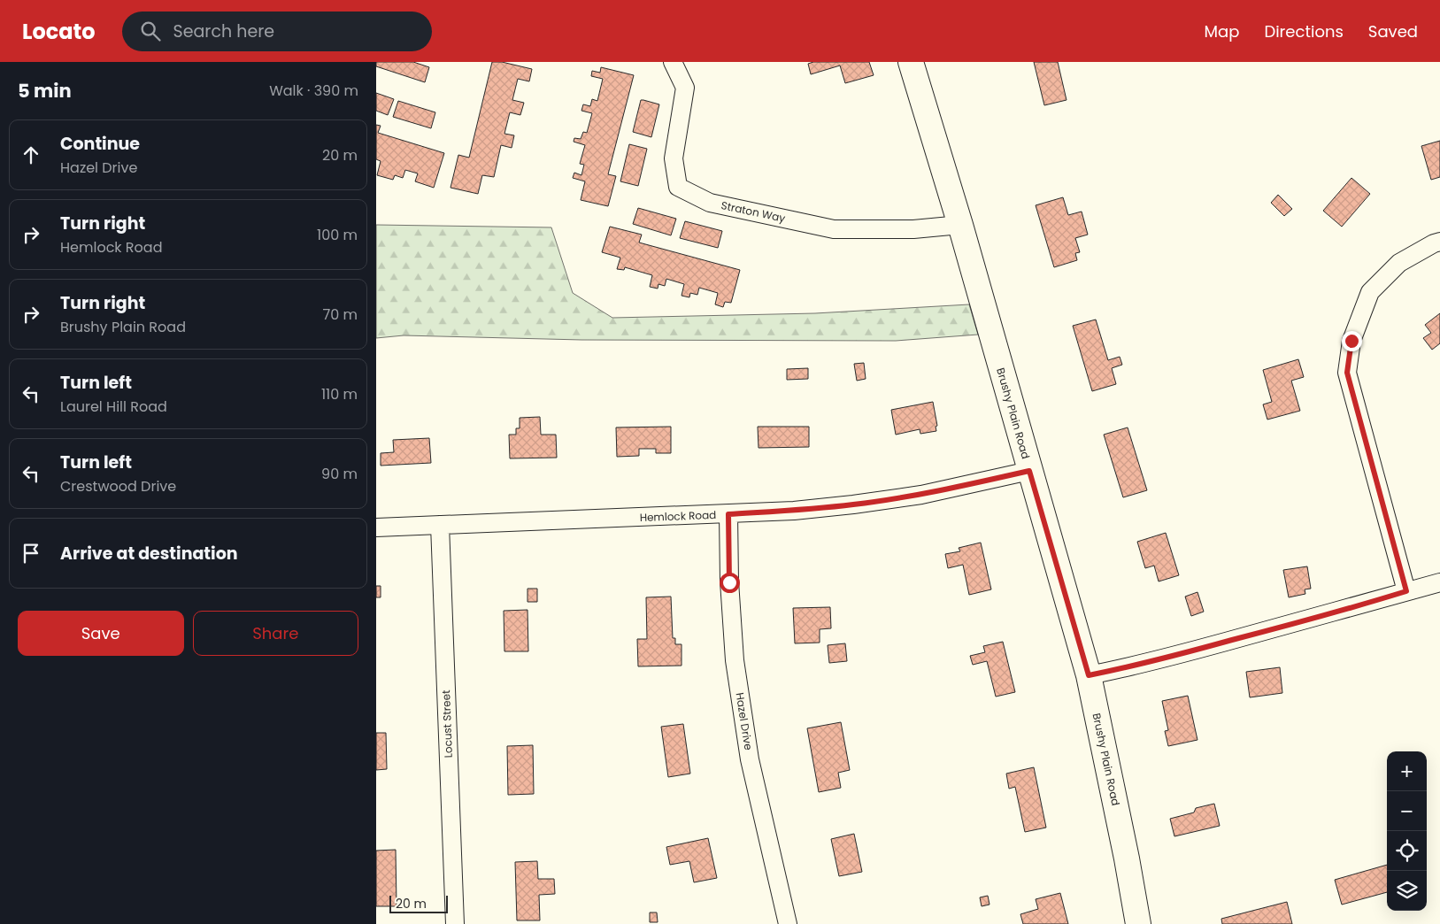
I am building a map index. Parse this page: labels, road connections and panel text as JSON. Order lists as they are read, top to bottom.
{
  "streets": {
    "main road": ["Brushy Plain Road"],
    "street": [
      "Straton Way",
      "Hemlock Road",
      "Hazel Drive",
      "Locust Street"
    ]
  },
  "crossings": [
    ["Straton Way", "Brushy Plain Road"],
    ["Brushy Plain Road", "Hemlock Road"],
    ["Hemlock Road", "Hazel Drive"],
    ["Hemlock Road", "Locust Street"]
  ],
  "scale_bar": "20 m",
  "page": {
    "header": "Locato",
    "search": "Search here",
    "nav": ["Map", "Directions", "Saved"],
    "heading": ["5 min", "Walk · 390 m"],
    "list": [
      ["Continue", "Hazel Drive", "20 m"],
      ["Turn right", "Hemlock Road", "100 m"],
      ["Turn right", "Brushy Plain Road", "70 m"],
      ["Turn left", "Laurel Hill Road", "110 m"],
      ["Turn left", "Crestwood Drive", "90 m"],
      "Arrive at destination"
    ],
    "buttons": ["Save", "Share"],
    "map_buttons": ["+", "−"],
    "scale": "20 m"
  }
}
